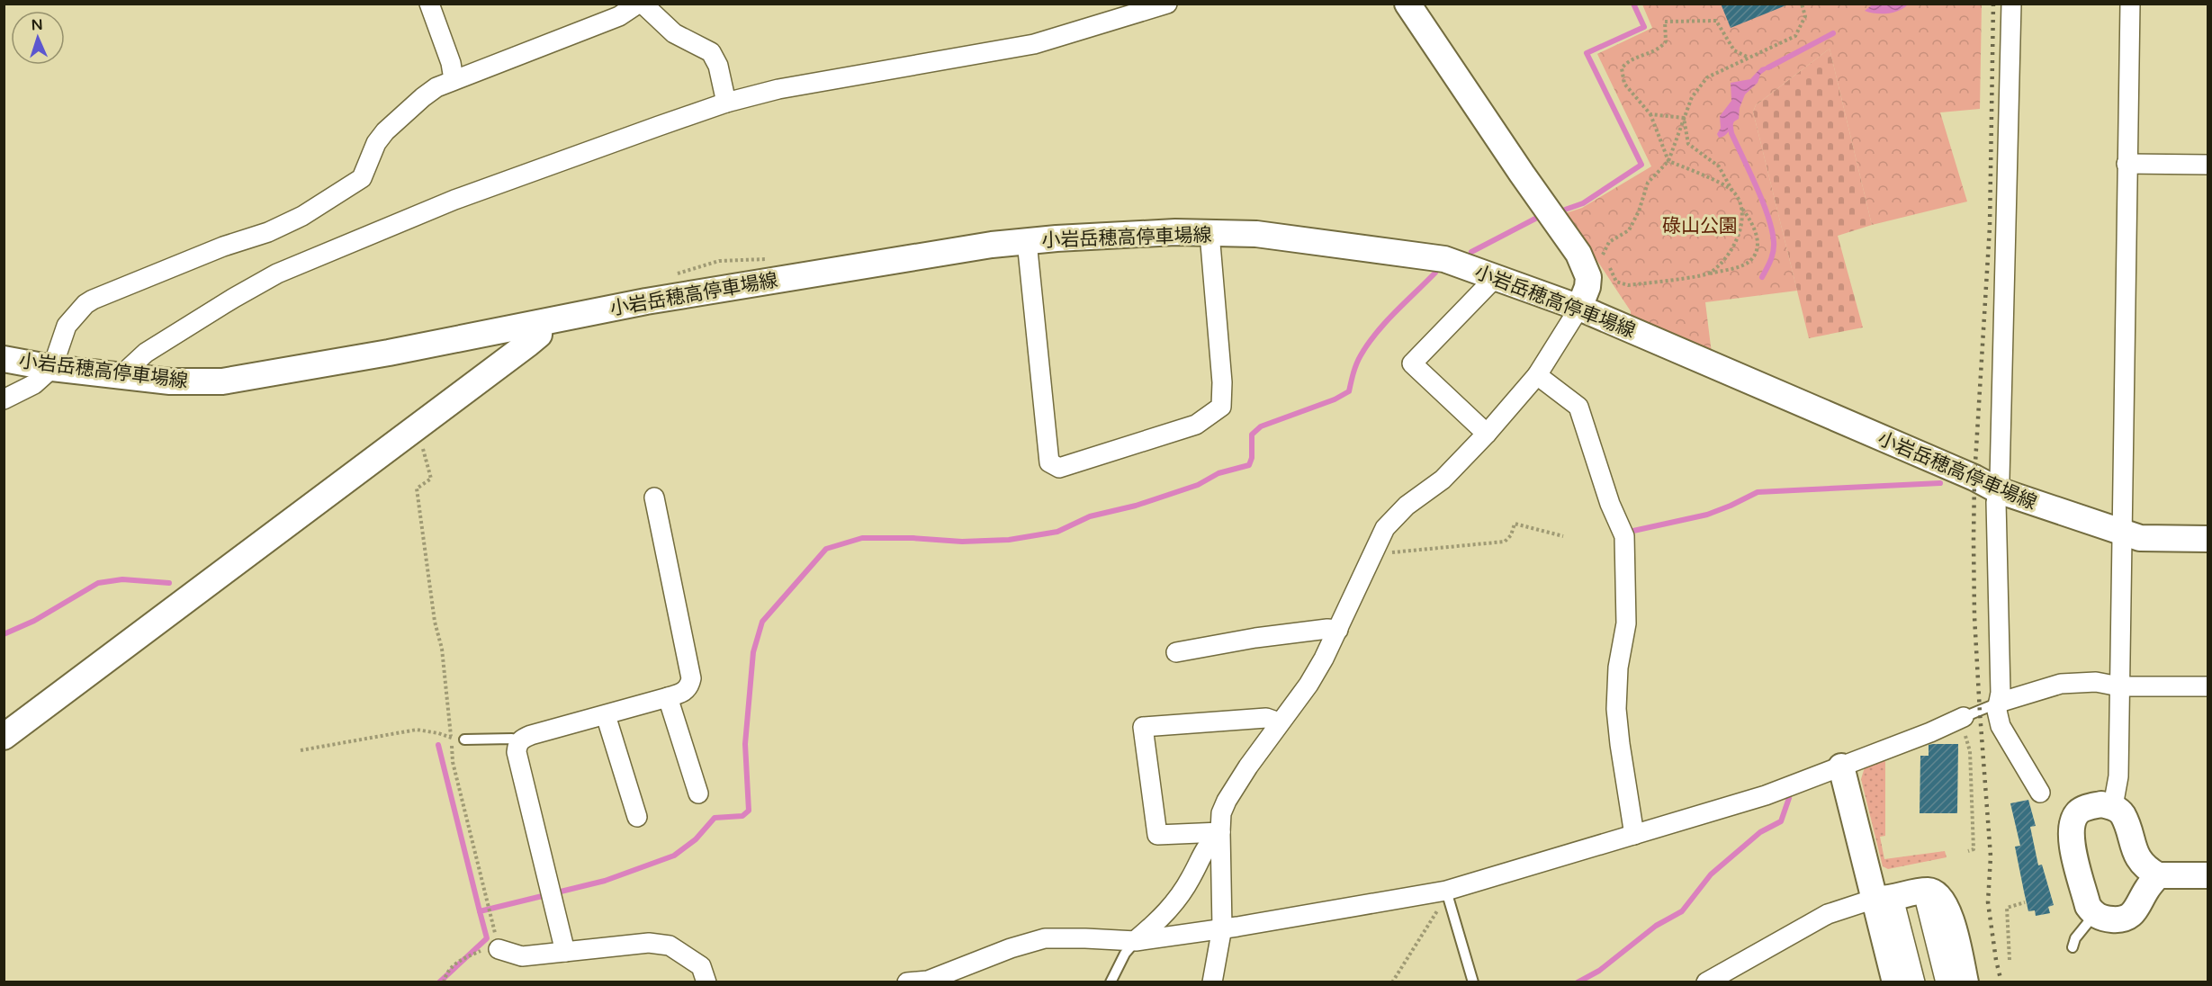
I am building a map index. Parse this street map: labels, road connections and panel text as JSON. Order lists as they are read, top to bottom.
{
  "streets": {
    "main road": ["小岩岳穂高停車場線"]
  },
  "parks": ["碌山公園"],
  "north": "top"
}
